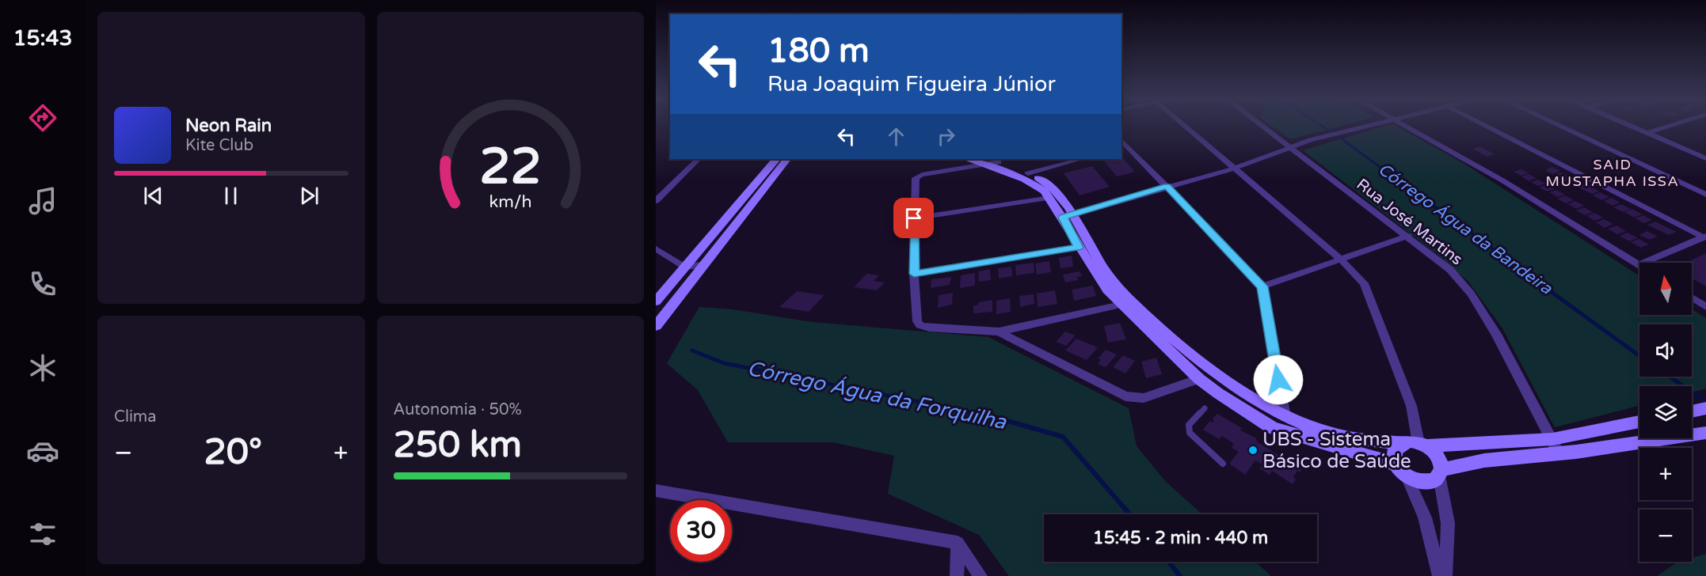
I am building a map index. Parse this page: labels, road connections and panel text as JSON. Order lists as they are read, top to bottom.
{
  "streets": {
    "street": ["Rua José Martins"]
  },
  "districts": ["SAID MUSTAPHA ISSA"],
  "water": ["Córrego Água da Bandeira", "Córrego Água da Forquilha"],
  "places": ["UBS - Sistema Básico de Saúde"],
  "north": "top",
  "page": {
    "tabs": "15:43",
    "turn": ["180 m", "Rua Joaquim Figueira Júnior"],
    "song": ["Neon Rain", "Kite Club"],
    "map_buttons": ["+", "−"],
    "tile": [
      "Clima",
      ["Autonomia · 50%", "250 km"]
    ],
    "heat": ["−", "20°", "+"],
    "limit": "30",
    "trip": "15:45 · 2 min · 440 m",
    "gauge": ["22", "km/h"]
  }
}
